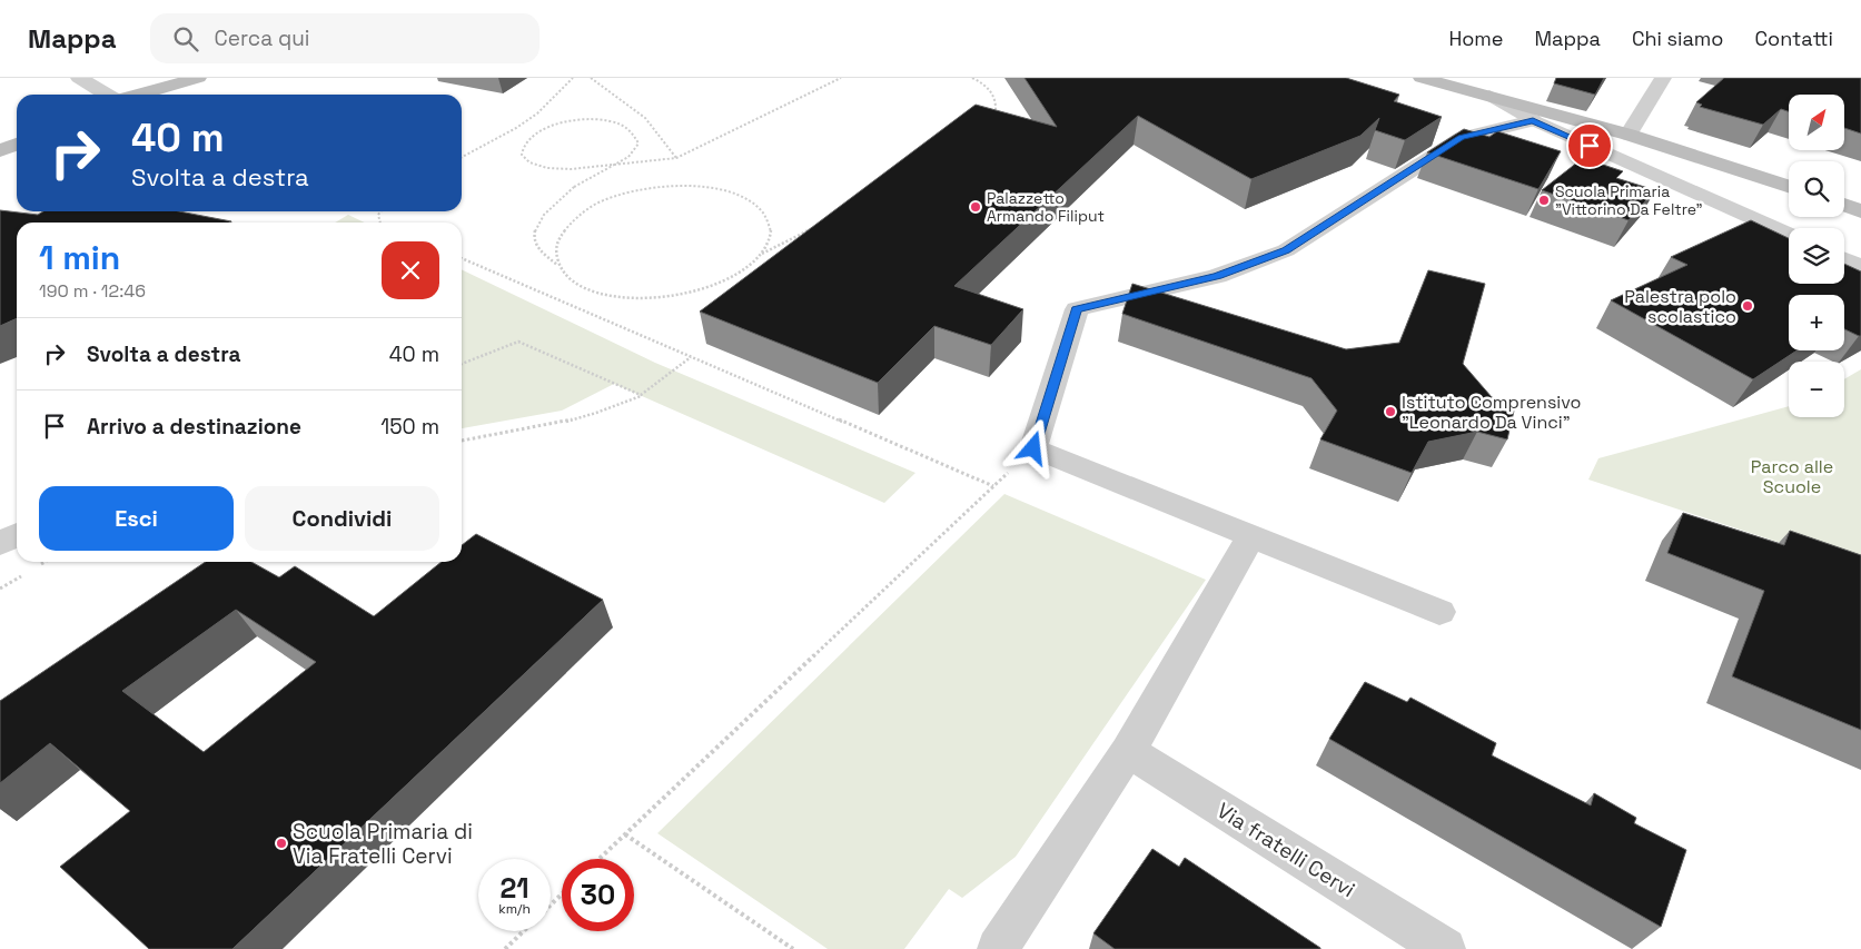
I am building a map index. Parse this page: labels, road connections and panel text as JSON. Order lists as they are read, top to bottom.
{
  "streets": {
    "street": ["Via fratelli Cervi"]
  },
  "parks": ["Parco alle Scuole"],
  "places": [
    "Scuola Primaria \"Vittorino Da Feltre\"",
    "Palazzetto Armando Filiput",
    "Palestra polo scolastico",
    "Istituto Comprensivo \"Leonardo Da Vinci\"",
    "Scuola Primaria di Via Fratelli Cervi"
  ],
  "north": "top right",
  "page": {
    "header": "Mappa",
    "search": "Cerca qui",
    "nav": [
      "Home",
      "Mappa",
      "Chi siamo",
      "Contatti"
    ],
    "map_buttons": ["+", "−"],
    "turn": ["40 m", "Svolta a destra"],
    "heading": ["1 min", "190 m · 12:46"],
    "list": [
      {
        "name": "Svolta a destra",
        "value": "40 m"
      },
      {
        "name": "Arrivo a destinazione",
        "value": "150 m"
      }
    ],
    "buttons": ["Esci", "Condividi"],
    "speed": "21 km/h",
    "limit": "30"
  }
}
